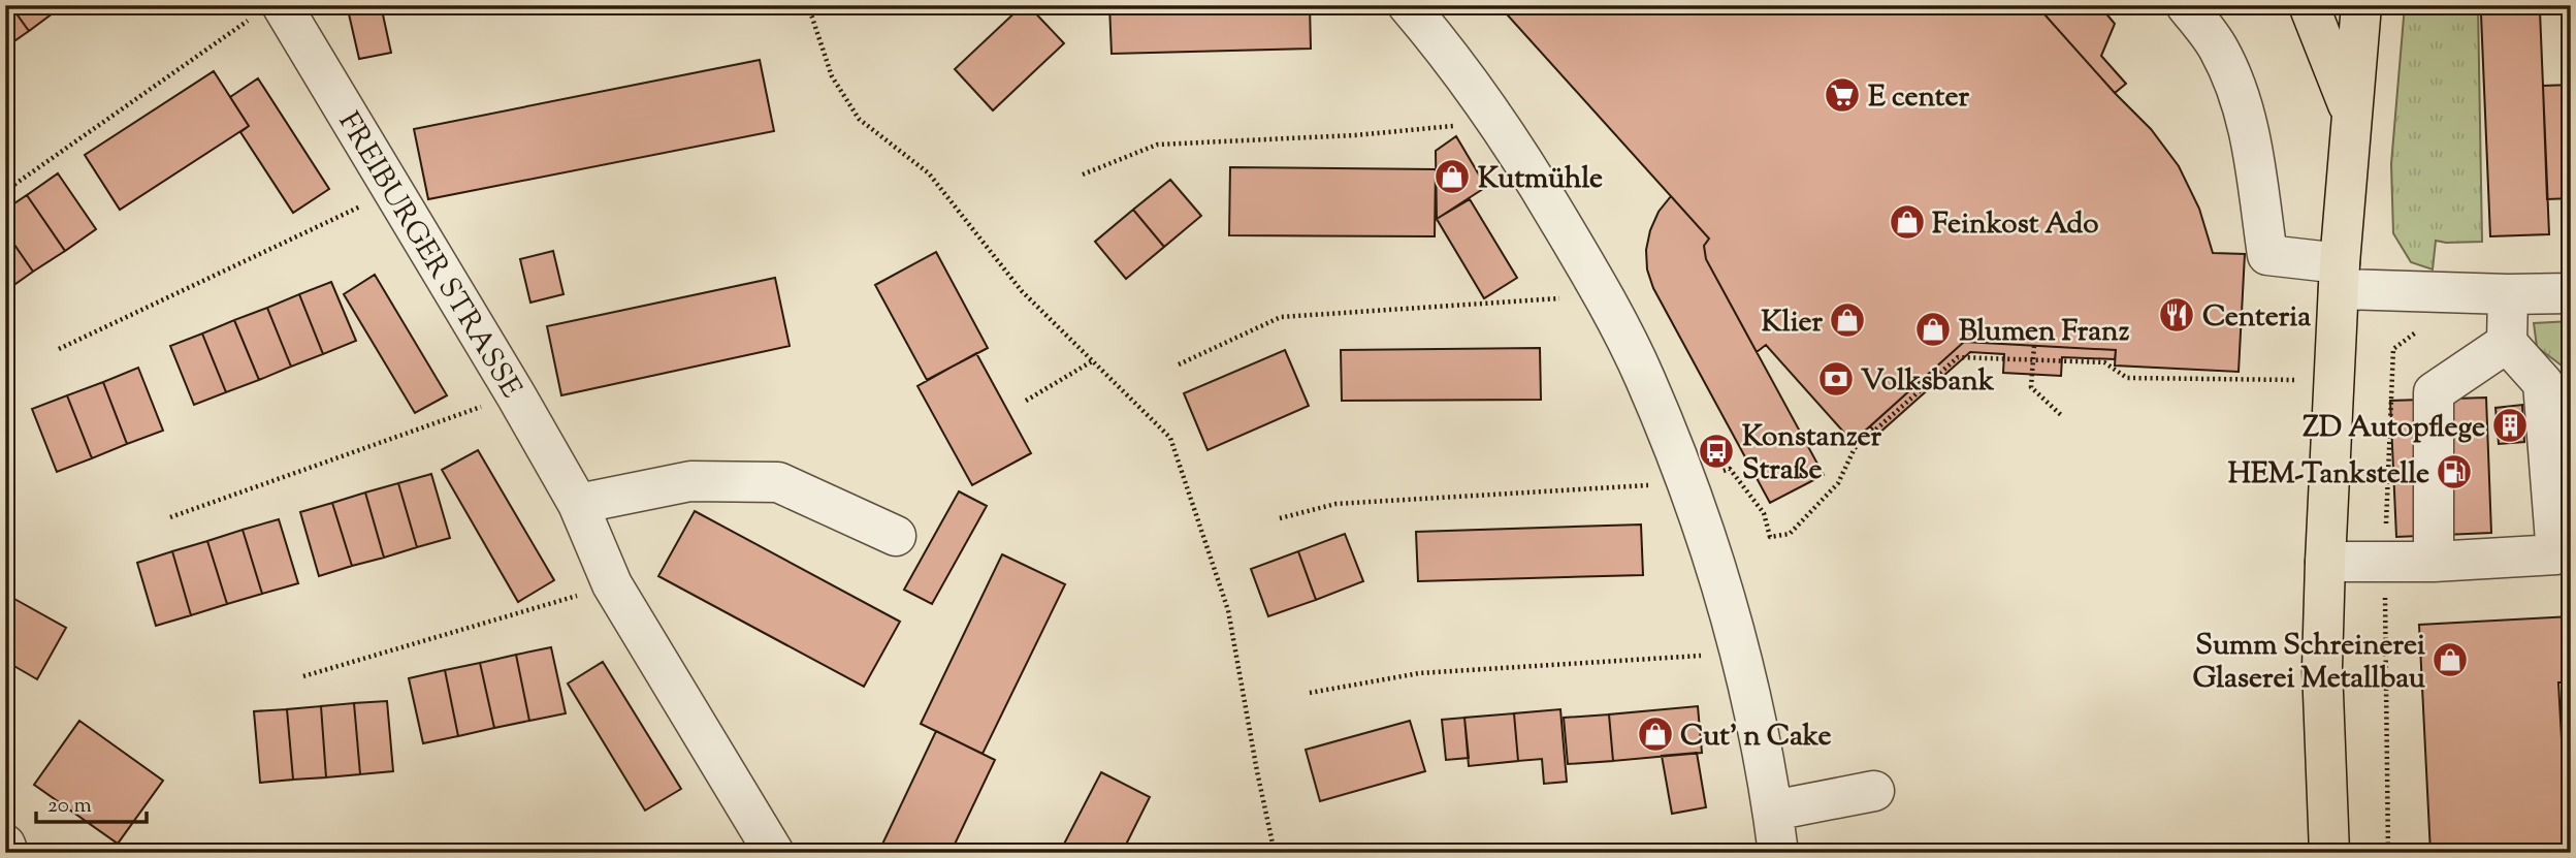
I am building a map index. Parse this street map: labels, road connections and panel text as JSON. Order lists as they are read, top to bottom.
{
  "streets": {
    "street": ["FREIBURGER STRASSE"]
  },
  "places": {
    "supermarket": ["E center"],
    "shop": [
      "Kutmühle",
      "Feinkost Ado",
      "Klier",
      "Blumen Franz",
      "Summ Schreinerei Glaserei Metallbau",
      "Cut' n Cake"
    ],
    "restaurant": ["Centeria"],
    "bank": ["Volksbank"],
    "building": ["ZD Autopflege"],
    "bus stop": ["Konstanzer Straße"],
    "fuel station": ["HEM-Tankstelle"]
  },
  "scale_bar": "20 m"
}
